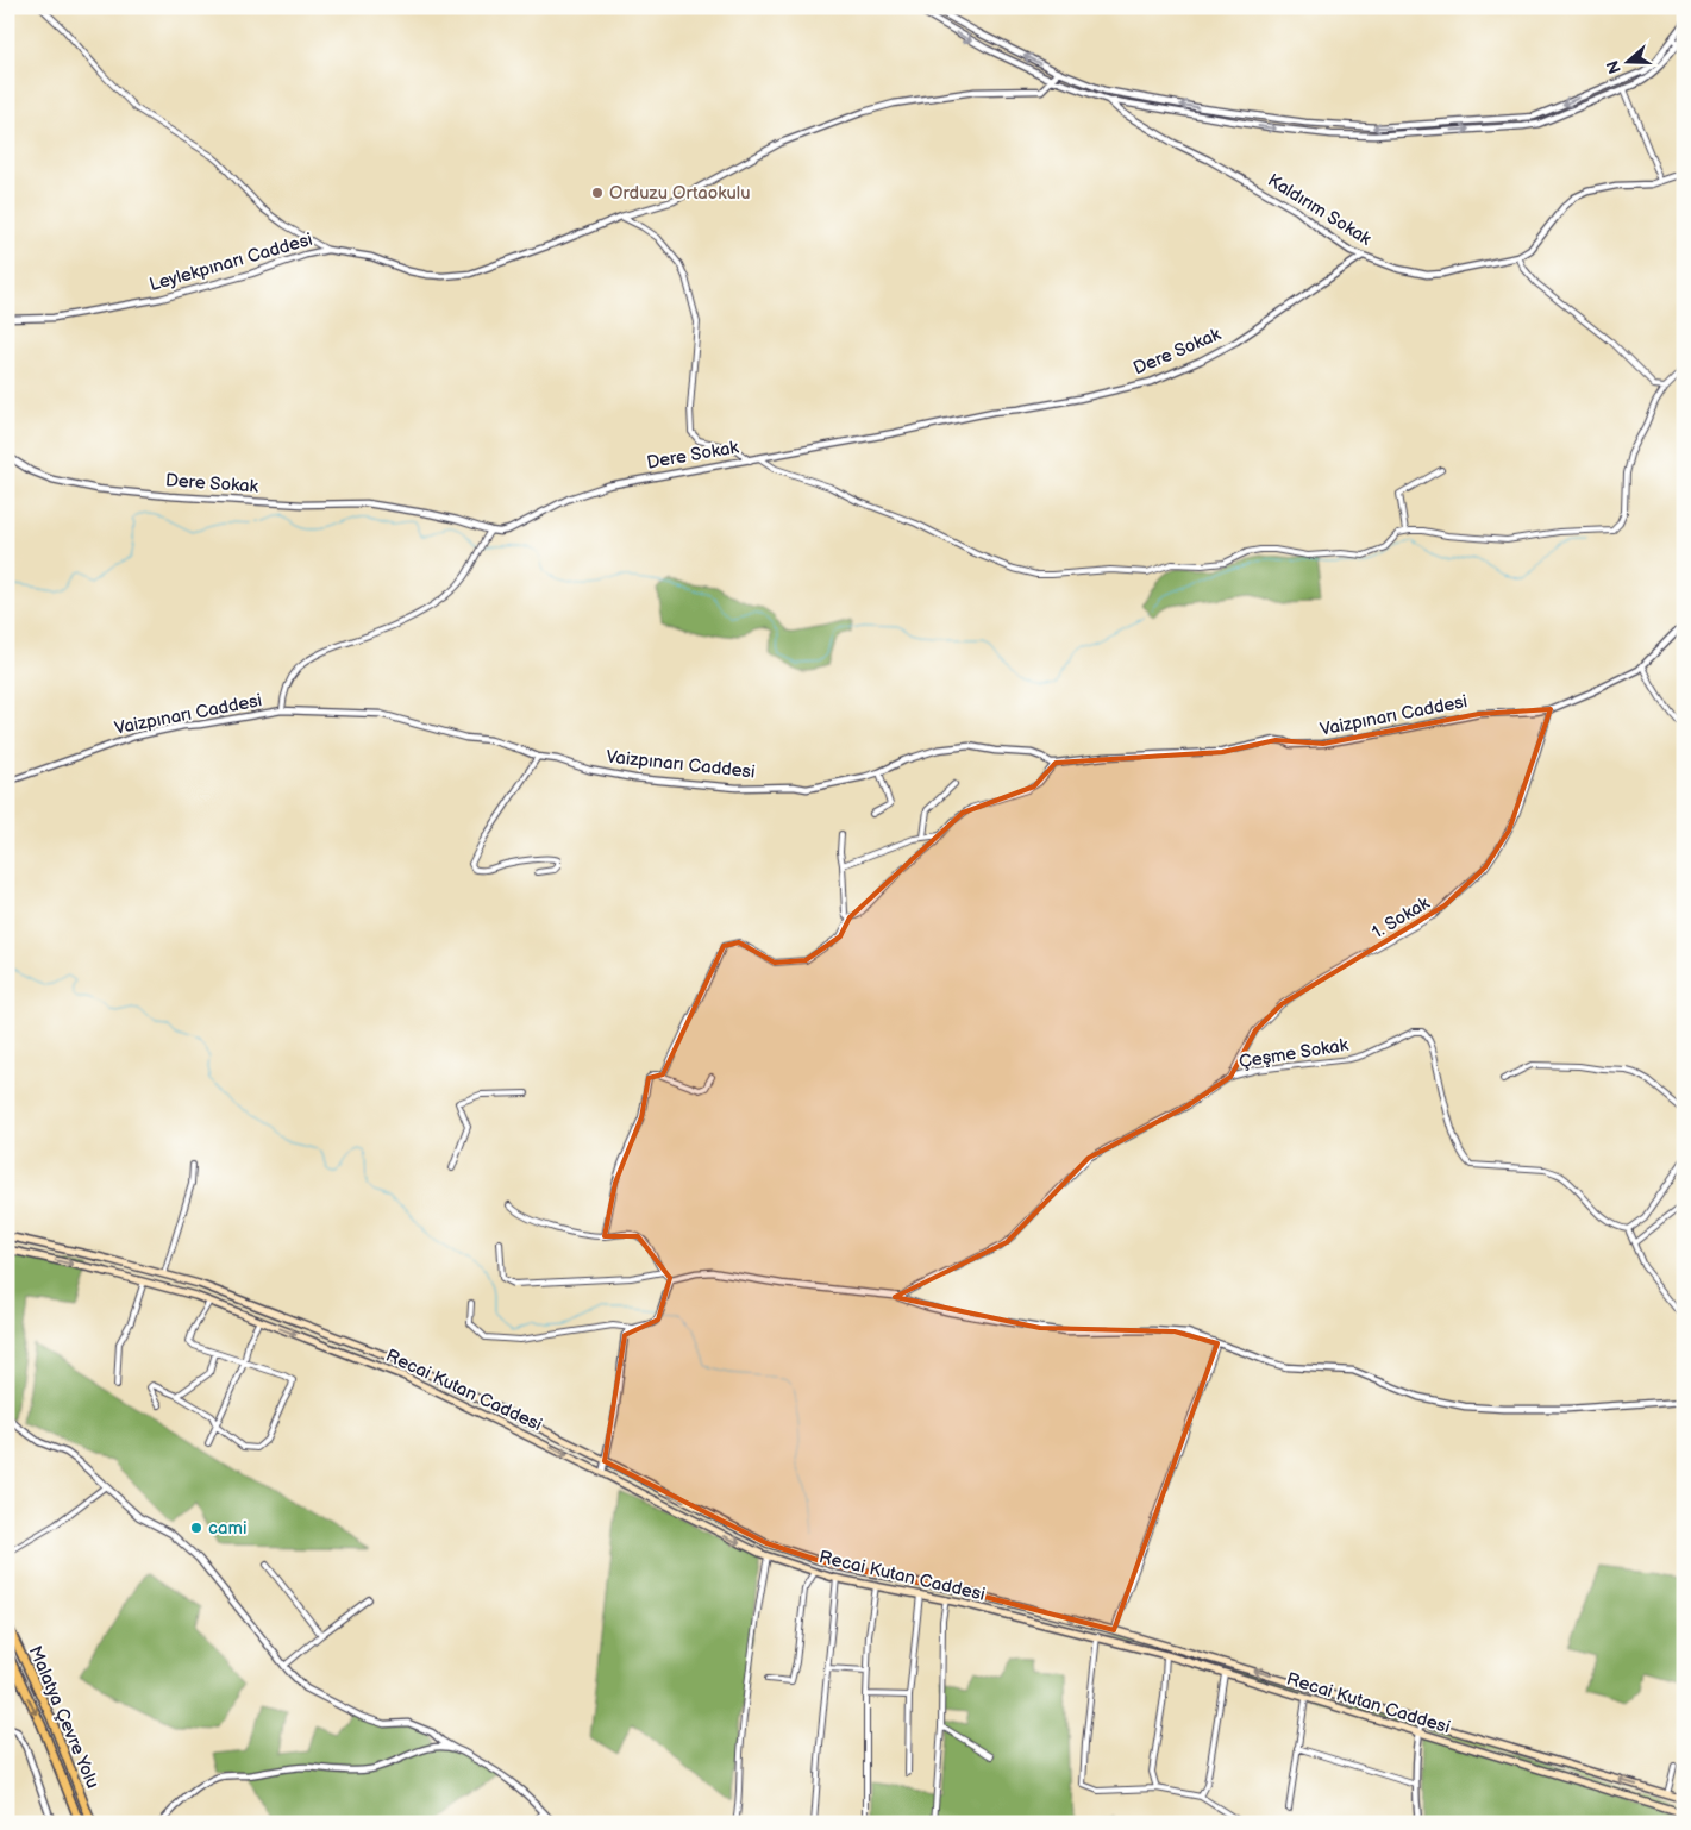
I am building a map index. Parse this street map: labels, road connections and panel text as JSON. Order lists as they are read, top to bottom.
{
  "streets": {
    "highway": ["Malatya Çevre Yolu"],
    "main road": ["Recai Kutan Caddesi"],
    "street": [
      "Kaldırım Sokak",
      "Leylekpınarı Caddesi",
      "Dere Sokak",
      "Vaizpınarı Caddesi",
      "1. Sokak",
      "Çeşme Sokak"
    ]
  },
  "crossings": [
    ["Kaldırım Sokak", "Leylekpınarı Caddesi"],
    ["Kaldırım Sokak", "Dere Sokak"],
    ["Vaizpınarı Caddesi", "1. Sokak"],
    ["1. Sokak", "Çeşme Sokak"]
  ],
  "places": ["Orduzu Ortaokulu", "cami"],
  "north": "left"
}
